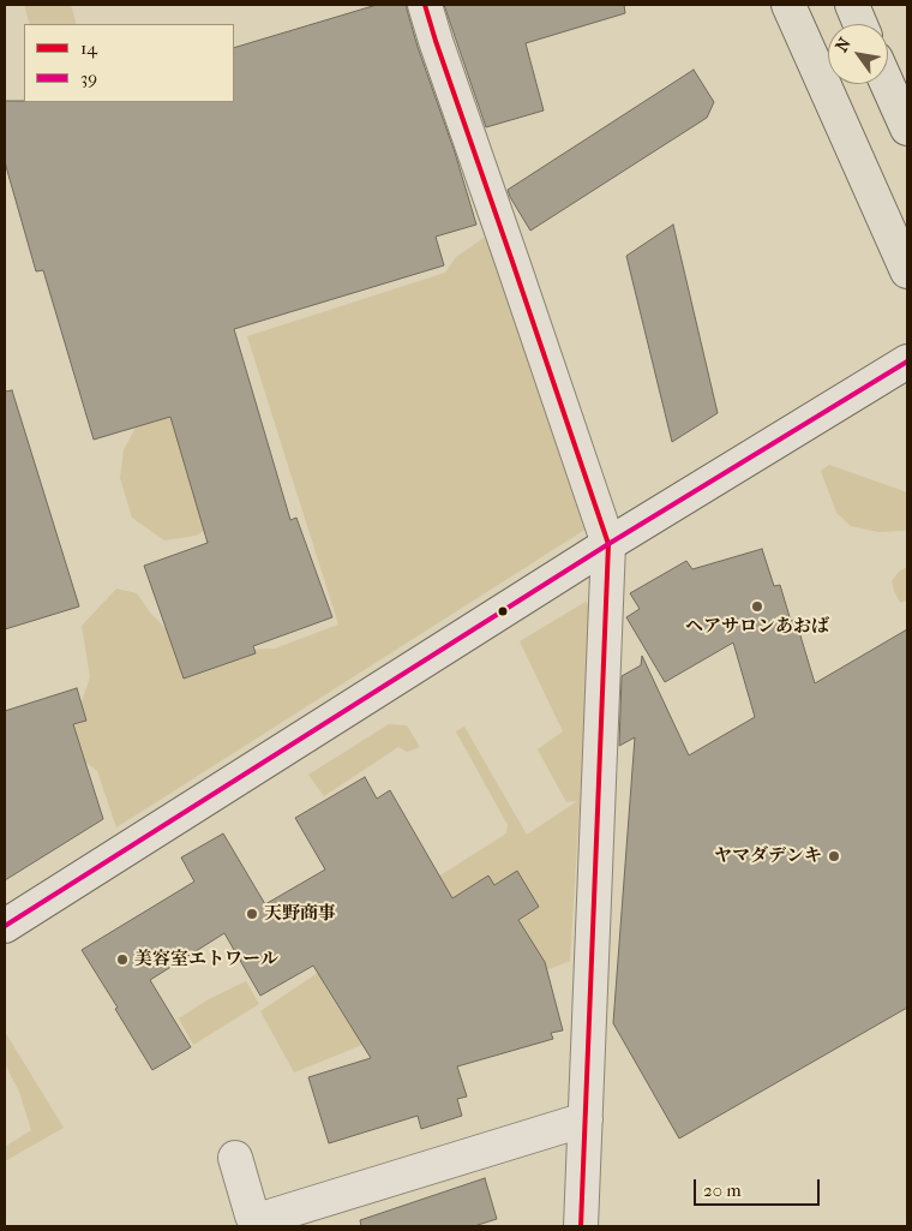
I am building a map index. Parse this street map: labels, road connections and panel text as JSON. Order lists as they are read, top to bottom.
{
  "places": [
    "ヘアサロンあおば",
    "ヤマダデンキ",
    "天野商事",
    "美容室エトワール"
  ],
  "lines": ["transit line 14", "transit line 39"],
  "legend": ["14", "39"],
  "scale_bar": "20 m",
  "north": "top left"
}
